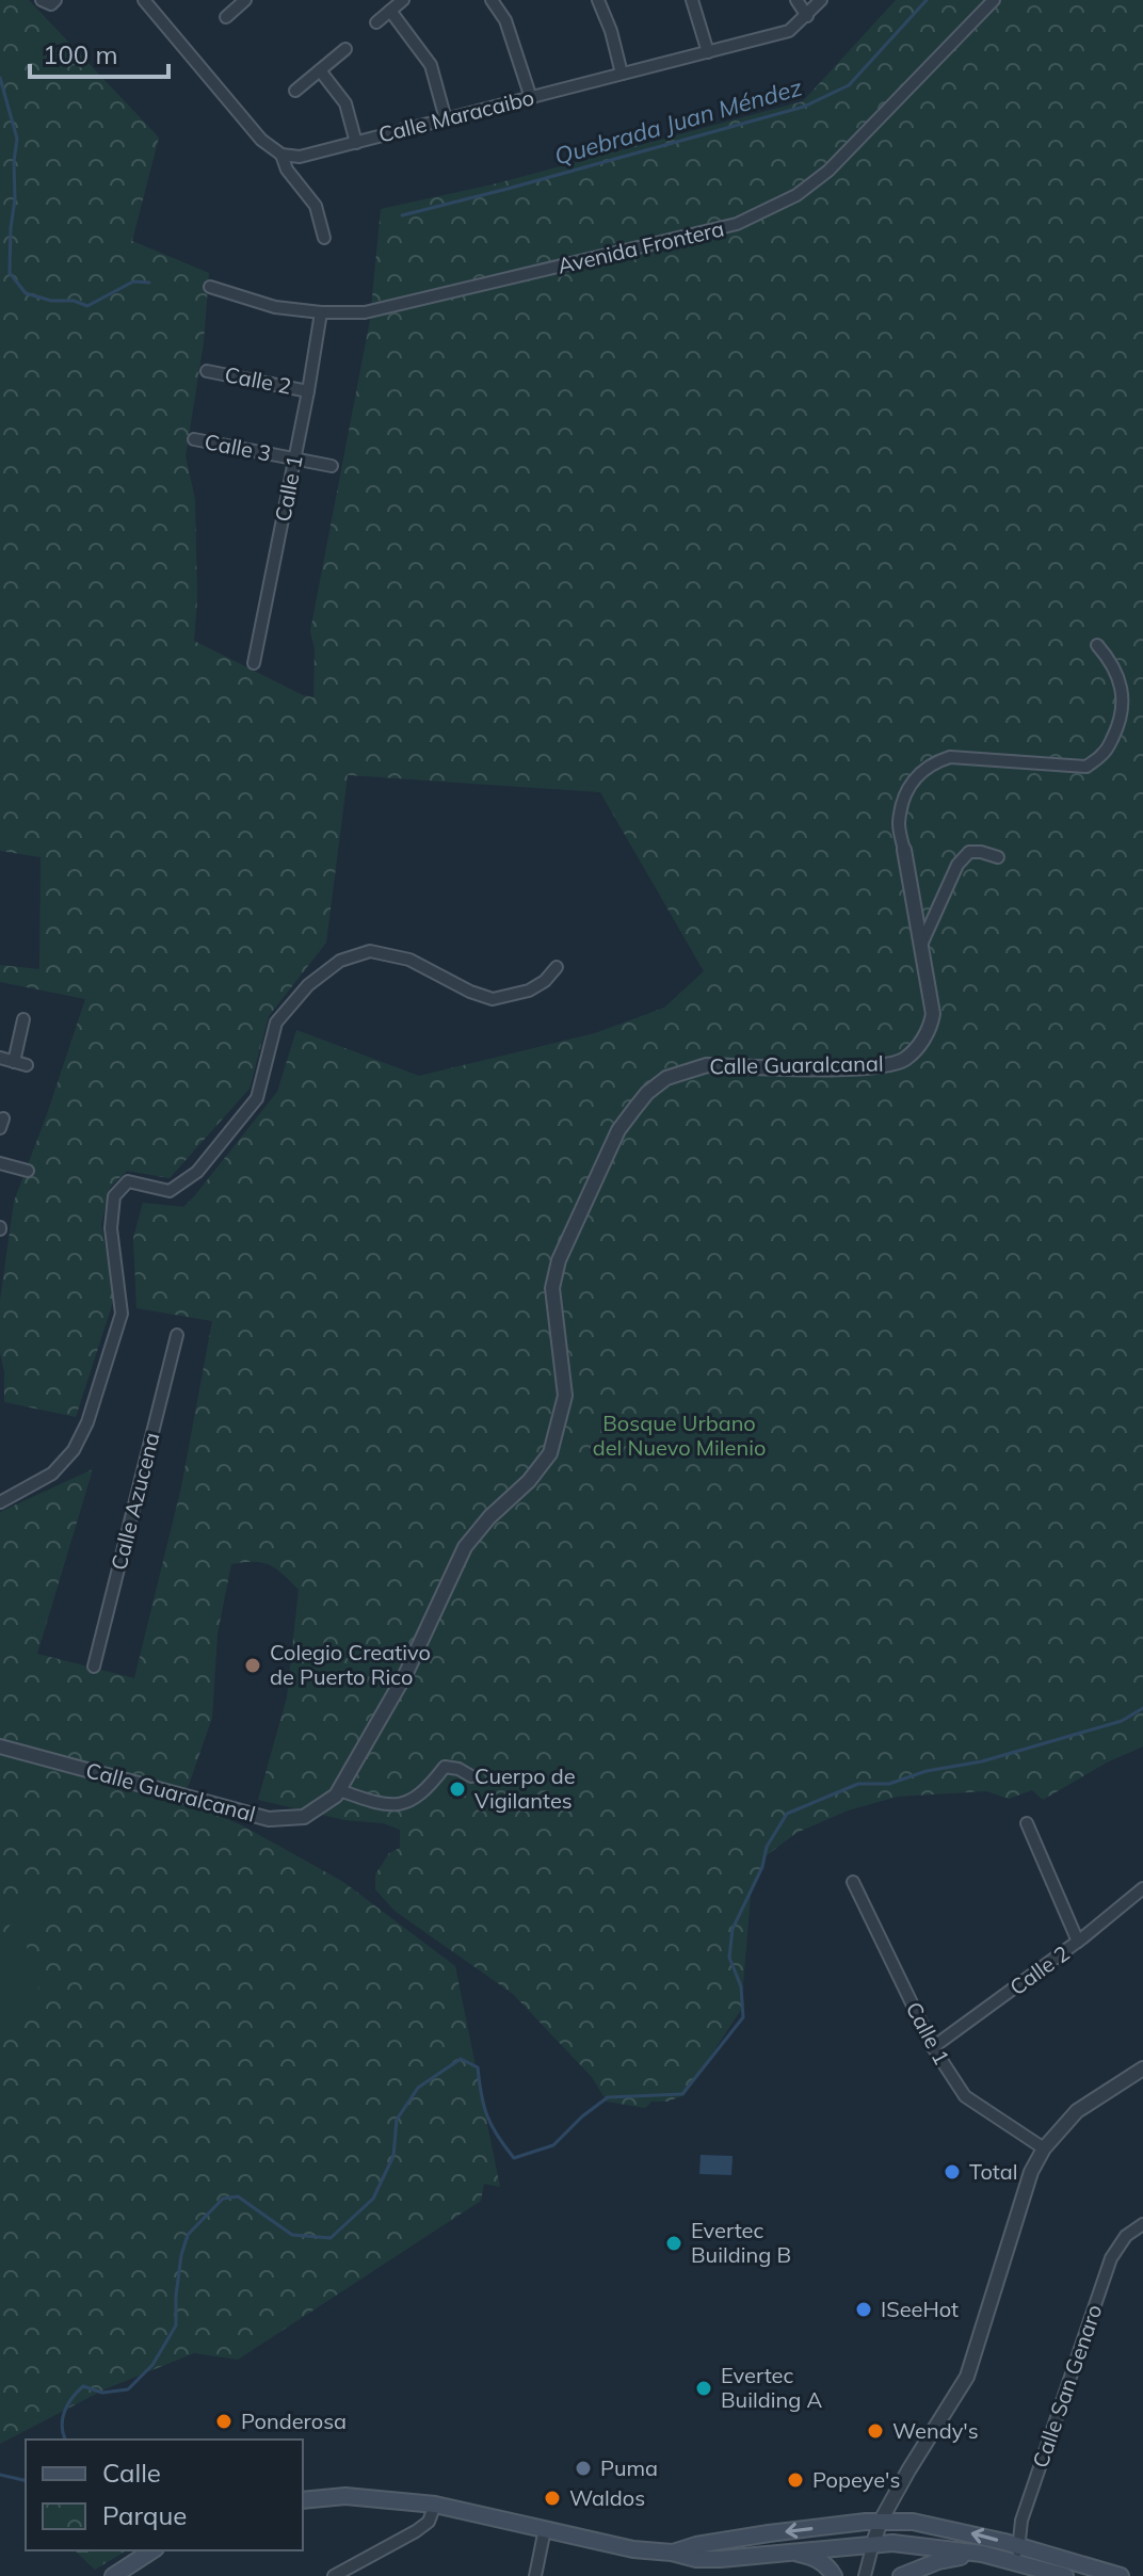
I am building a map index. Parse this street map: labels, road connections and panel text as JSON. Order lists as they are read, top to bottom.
{
  "streets": {
    "street": [
      "Calle Maracaibo",
      "Avenida Frontera",
      "Calle 2",
      "Calle 3",
      "Calle 1",
      "Calle Guaralcanal",
      "Calle Azucena",
      "Calle San Genaro"
    ]
  },
  "crossings": [
    ["Avenida Frontera", "Calle 1"],
    ["Calle 2", "Calle 1"],
    ["Calle 3", "Calle 1"]
  ],
  "water": ["Quebrada Juan Méndez"],
  "parks": ["Bosque Urbano del Nuevo Milenio"],
  "places": [
    "Colegio Creativo de Puerto Rico",
    "Cuerpo de Vigilantes",
    "Total",
    "Evertec Building B",
    "ISeeHot",
    "Evertec Building A",
    "Ponderosa",
    "Wendy's",
    "Puma",
    "Popeye's",
    "Waldos"
  ],
  "legend": ["Calle", "Parque"],
  "scale_bar": "100 m"
}
